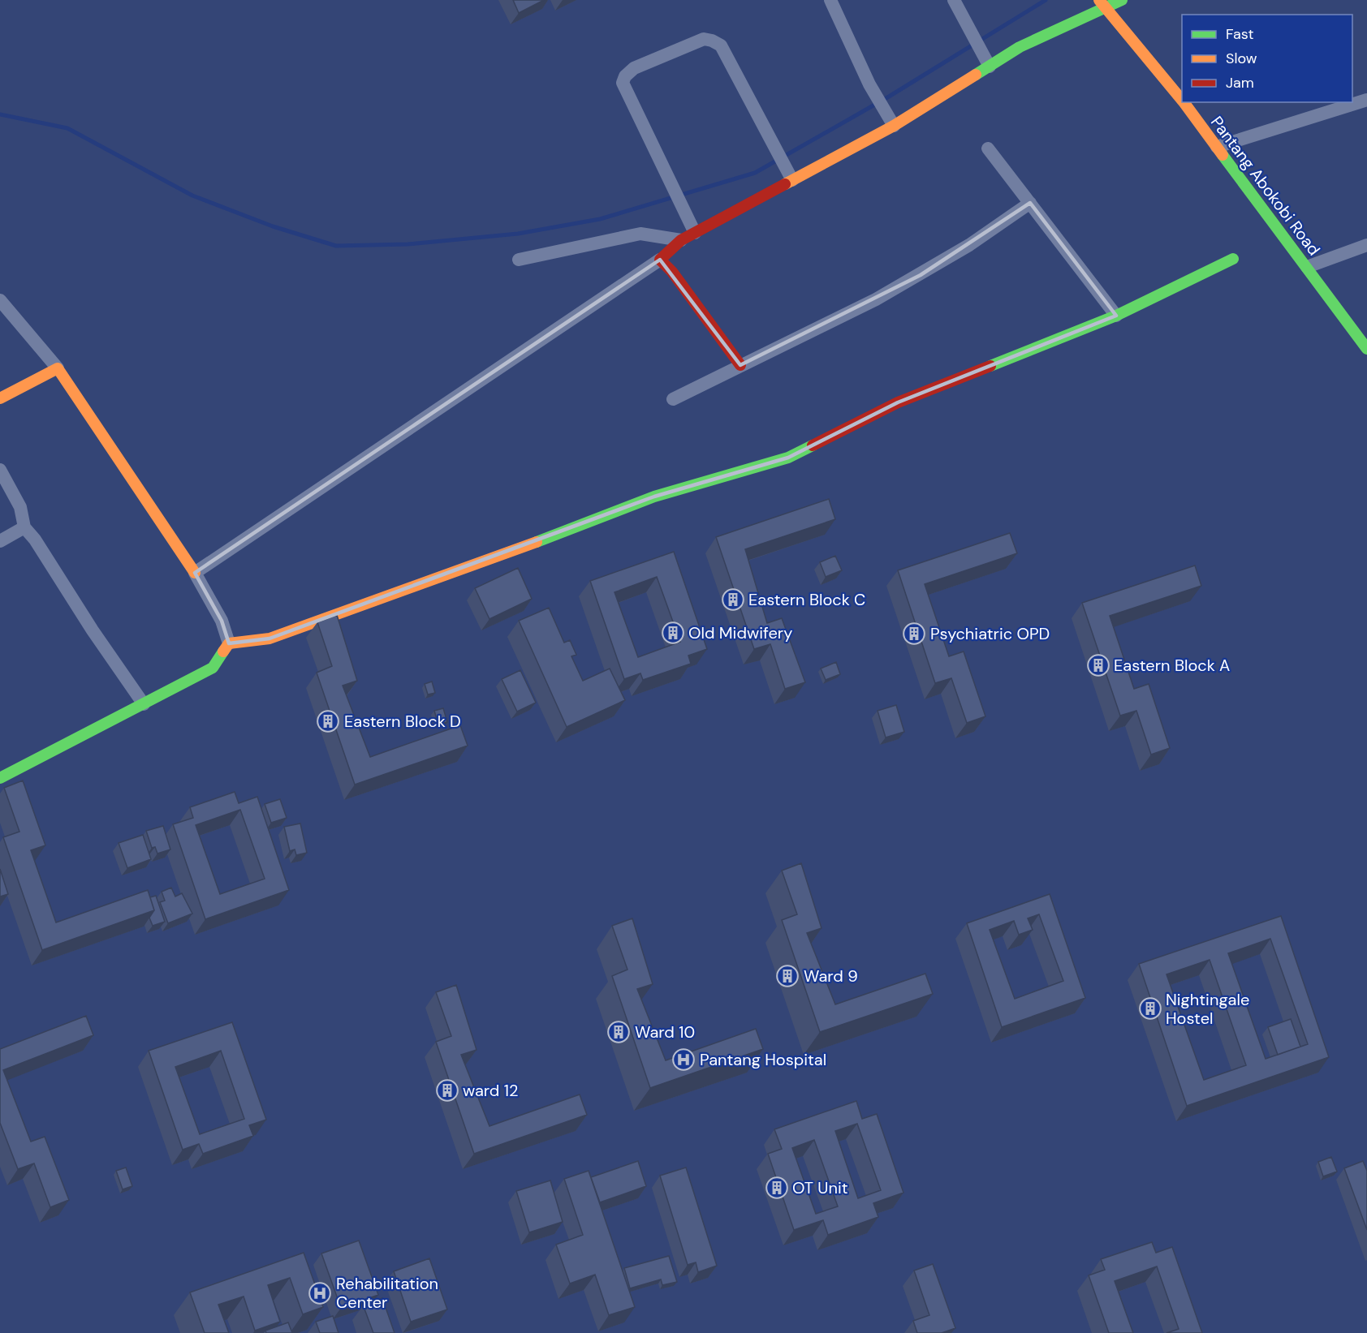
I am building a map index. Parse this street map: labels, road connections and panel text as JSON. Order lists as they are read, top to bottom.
{
  "streets": {
    "street": ["Pantang Abokobi Road"]
  },
  "places": {
    "building": [
      "Eastern Block C",
      "Old Midwifery",
      "Psychiatric OPD",
      "Eastern Block A",
      "Eastern Block D",
      "Ward 9",
      "Nightingale Hostel",
      "Ward 10",
      "ward 12",
      "OT Unit"
    ],
    "hospital": ["Pantang Hospital", "Rehabilitation Center"]
  },
  "legend": ["Fast", "Slow", "Jam"]
}
